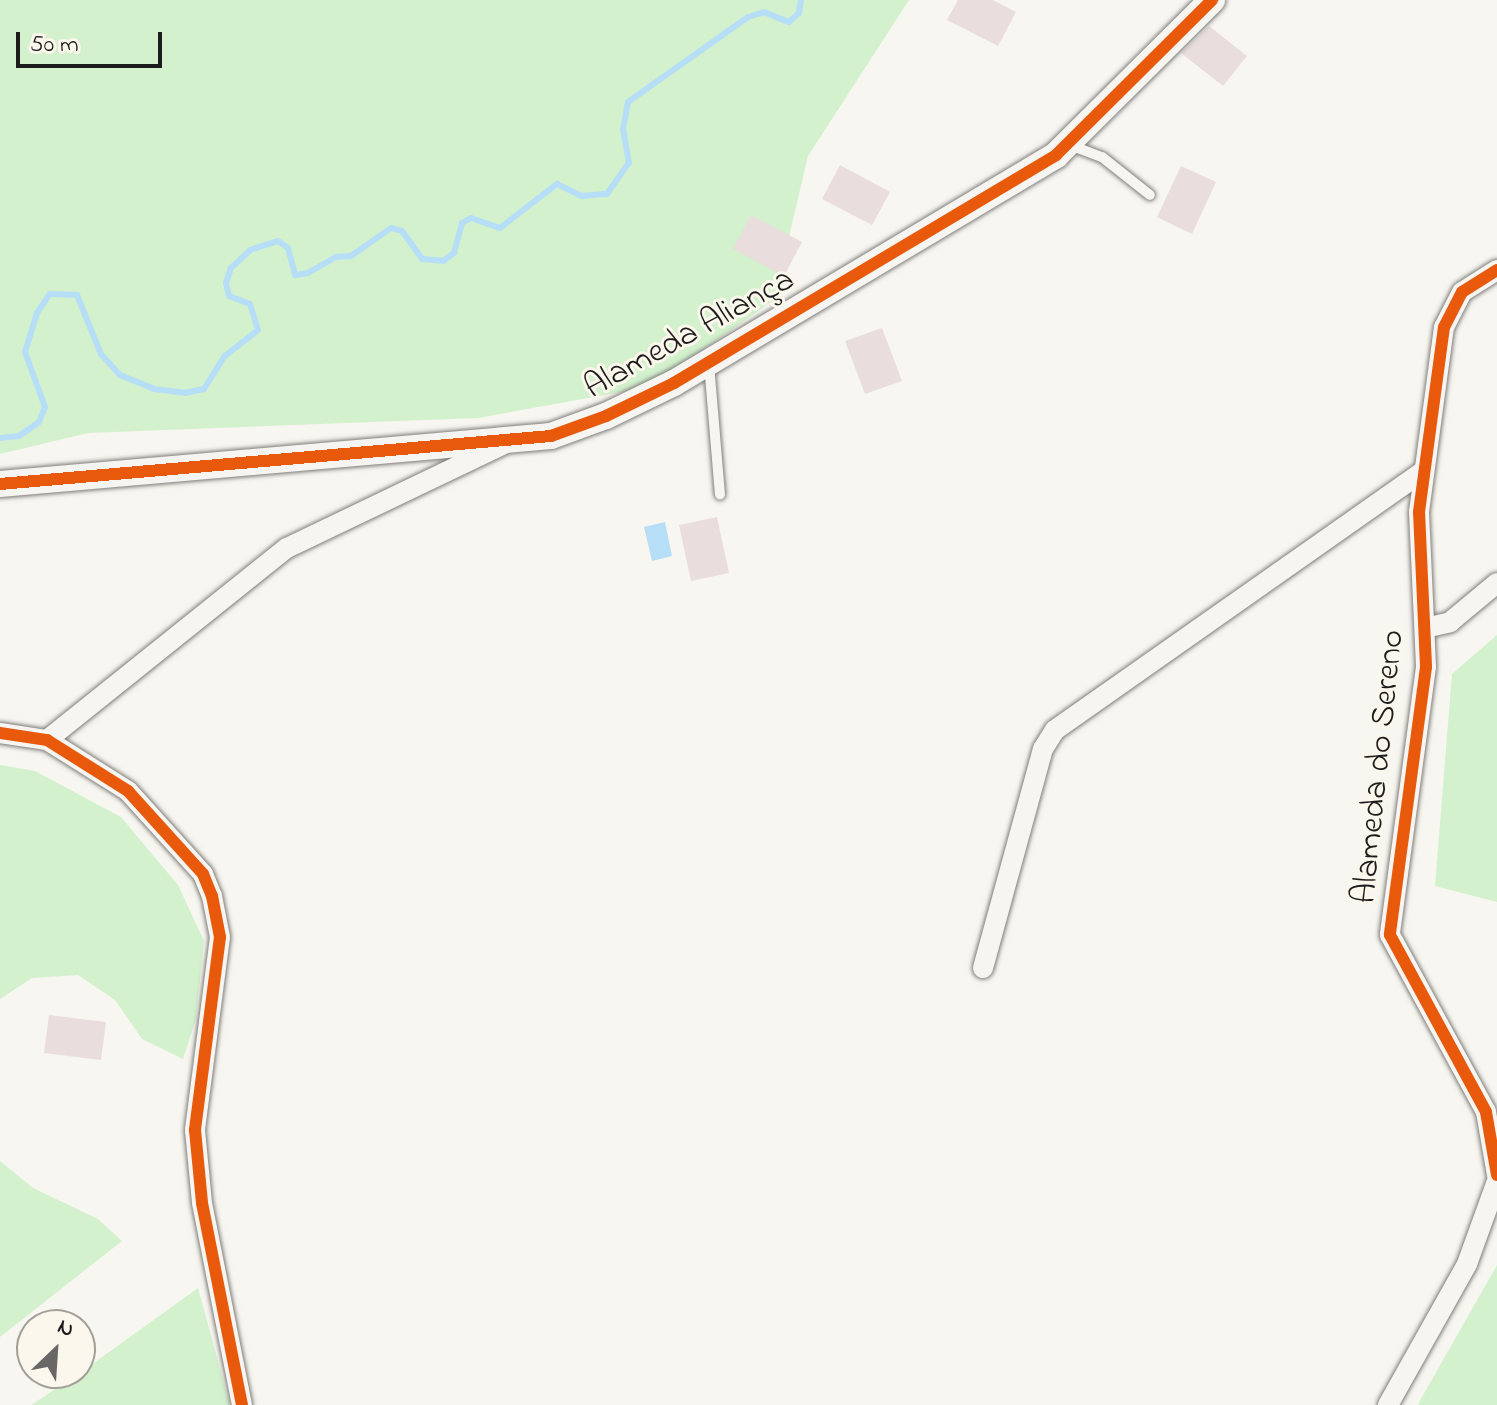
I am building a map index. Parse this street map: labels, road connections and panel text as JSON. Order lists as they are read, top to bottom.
{
  "streets": {
    "street": ["Alameda Aliança", "Alameda do Sereno"]
  },
  "scale_bar": "50 m",
  "north": "top right"
}
